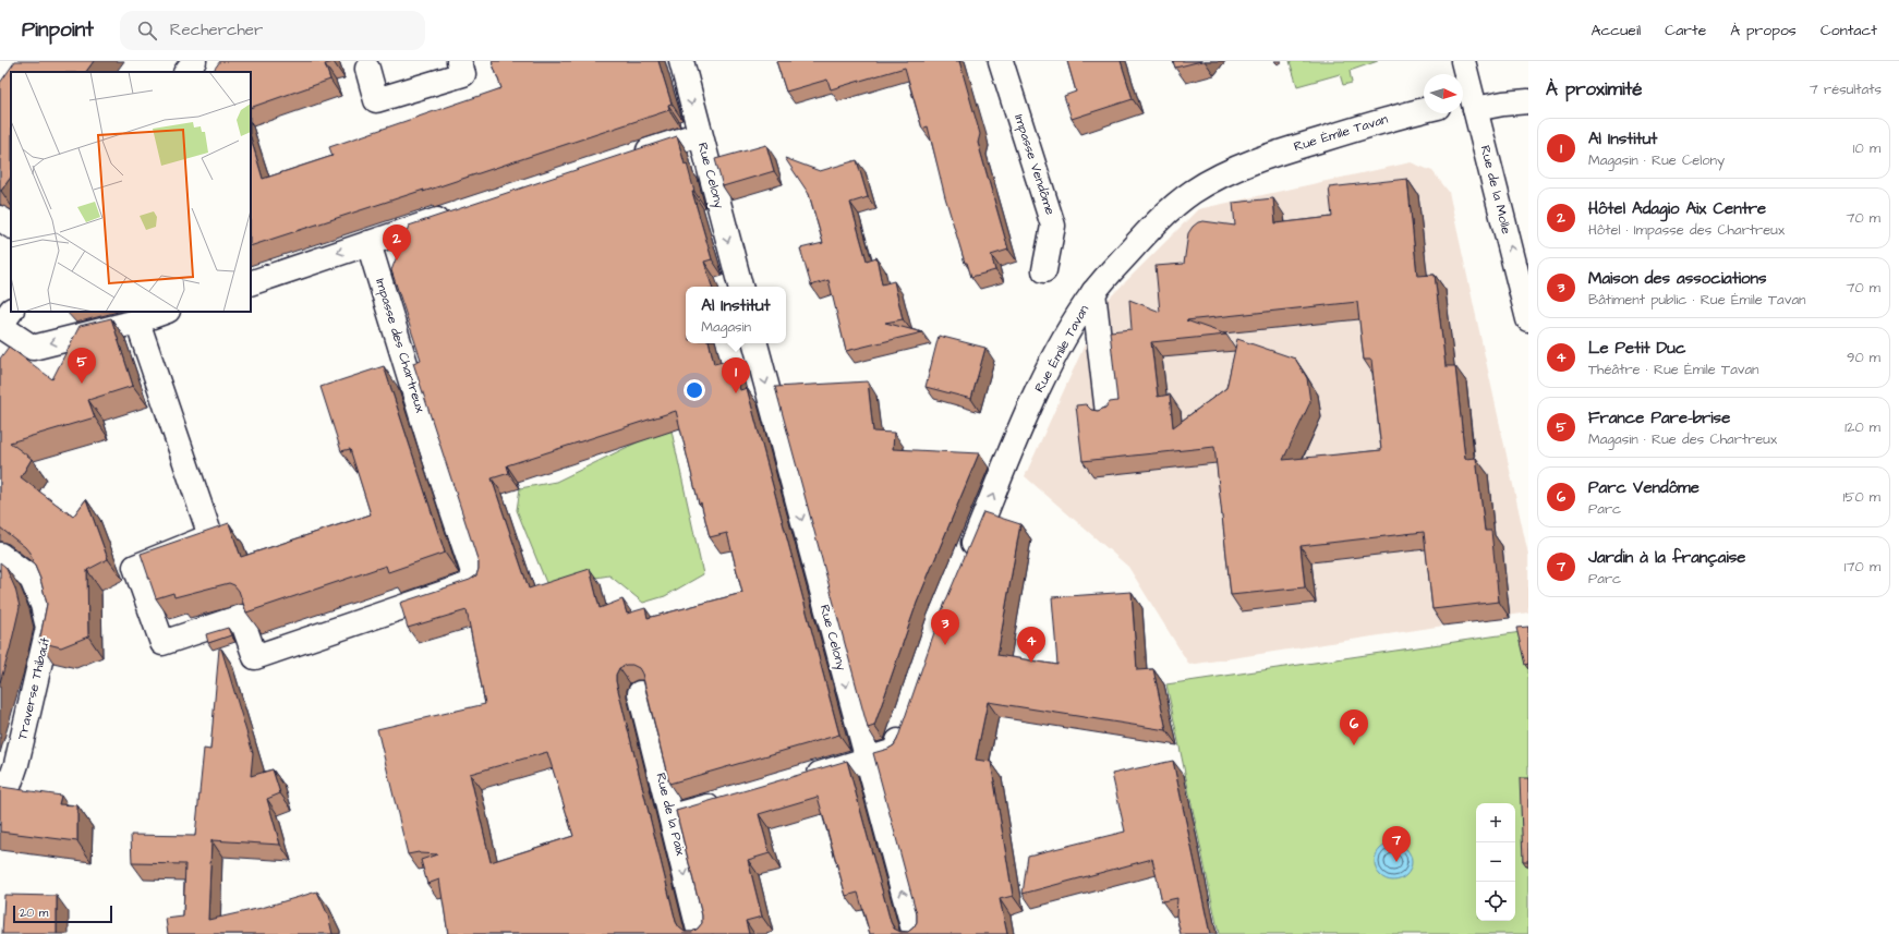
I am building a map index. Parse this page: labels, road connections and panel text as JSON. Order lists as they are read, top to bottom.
{
  "streets": {
    "street": [
      "Rue Émile Tavan",
      "Impasse Vendôme",
      "Rue Celony",
      "Rue de la Molle",
      "Impasse des Chartreux",
      "Traverse Thibaut",
      "Rue de la Paix"
    ]
  },
  "one_way": ["Rue Émile Tavan", "Rue de la Molle", "Rue de la Paix"],
  "scale_bar": "20 m",
  "north": "right",
  "page": {
    "header": "Pinpoint",
    "search": "Rechercher",
    "nav": [
      "Accueil",
      "Carte",
      "À propos",
      "Contact"
    ],
    "heading": ["À proximité", "7 résultats"],
    "list": [
      {
        "mark": "1",
        "name": "Al Institut",
        "note": "Magasin · Rue Celony",
        "value": "10 m"
      },
      {
        "mark": "2",
        "name": "Hôtel Adagio Aix Centre",
        "note": "Hôtel · Impasse des Chartreux",
        "value": "70 m"
      },
      {
        "mark": "3",
        "name": "Maison des associations",
        "note": "Bâtiment public · Rue Émile Tavan",
        "value": "70 m"
      },
      {
        "mark": "4",
        "name": "Le Petit Duc",
        "note": "Théâtre · Rue Émile Tavan",
        "value": "90 m"
      },
      {
        "mark": "5",
        "name": "France Pare-brise",
        "note": "Magasin · Rue des Chartreux",
        "value": "120 m"
      },
      {
        "mark": "6",
        "name": "Parc Vendôme",
        "note": "Parc",
        "value": "150 m"
      },
      {
        "mark": "7",
        "name": "Jardin à la française",
        "note": "Parc",
        "value": "170 m"
      }
    ],
    "pins": [
      "2",
      "5",
      "1",
      "3",
      "4",
      "6",
      "7"
    ],
    "popup": ["Al Institut", "Magasin"],
    "map_buttons": ["+", "−"],
    "scale": "20 m"
  }
}
